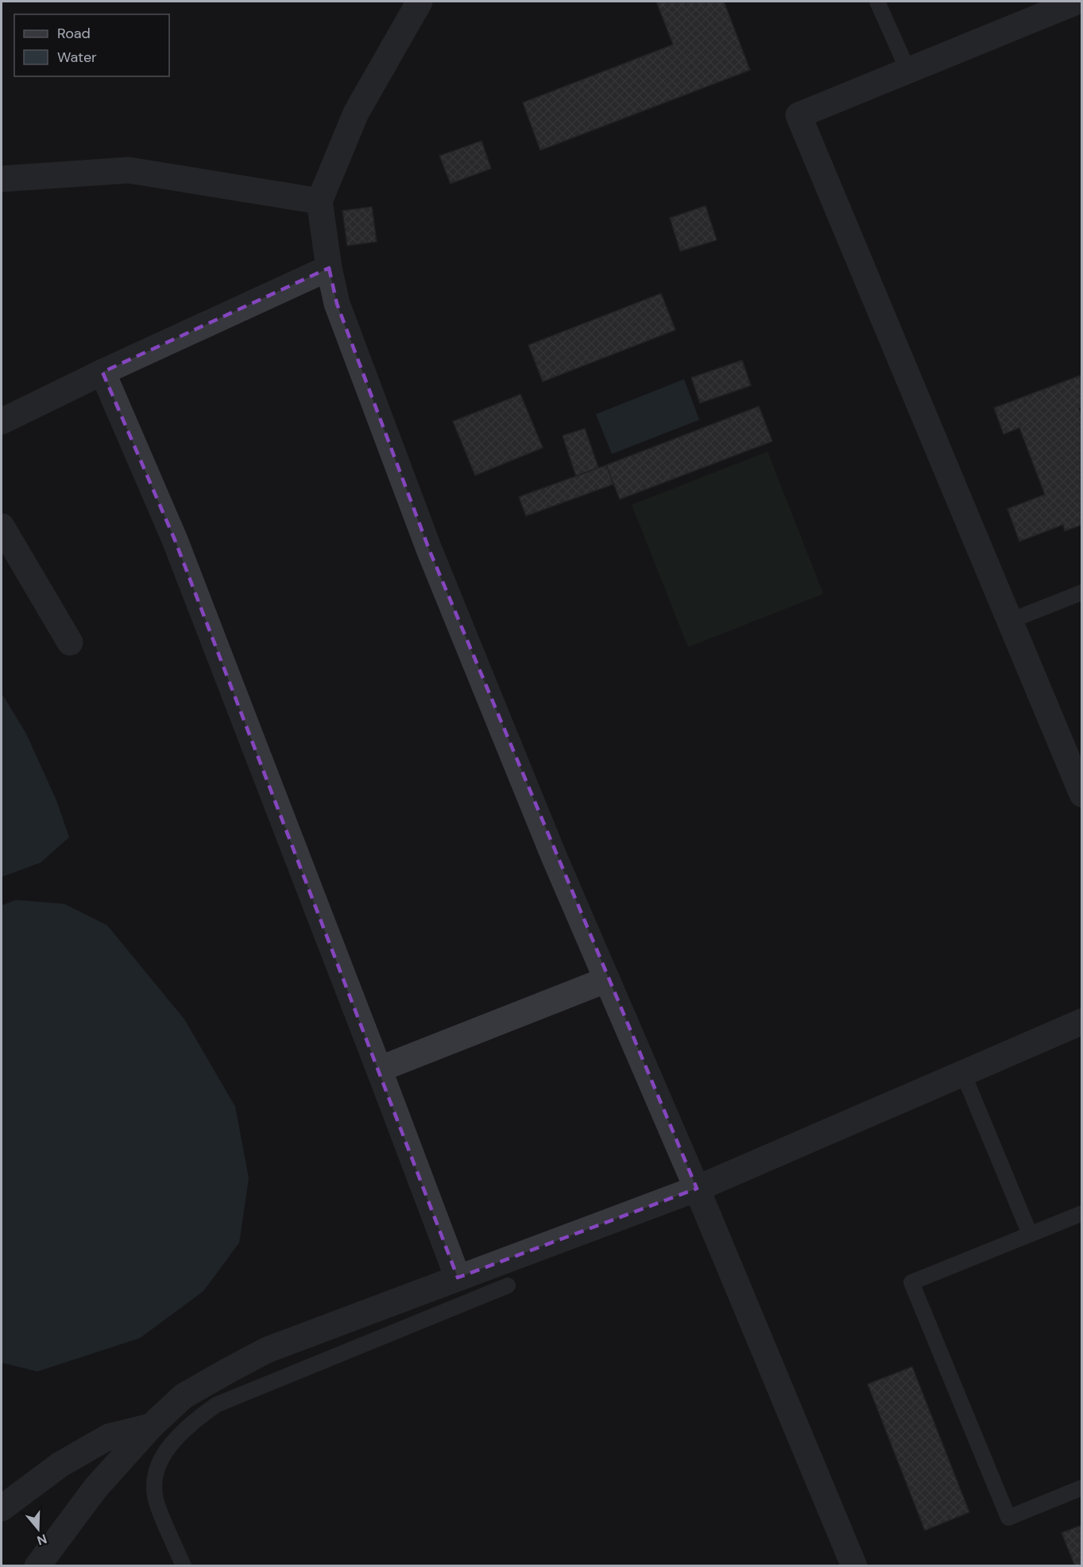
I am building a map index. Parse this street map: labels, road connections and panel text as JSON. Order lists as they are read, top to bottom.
{
  "legend": ["Road", "Water"],
  "north": "bottom"
}
